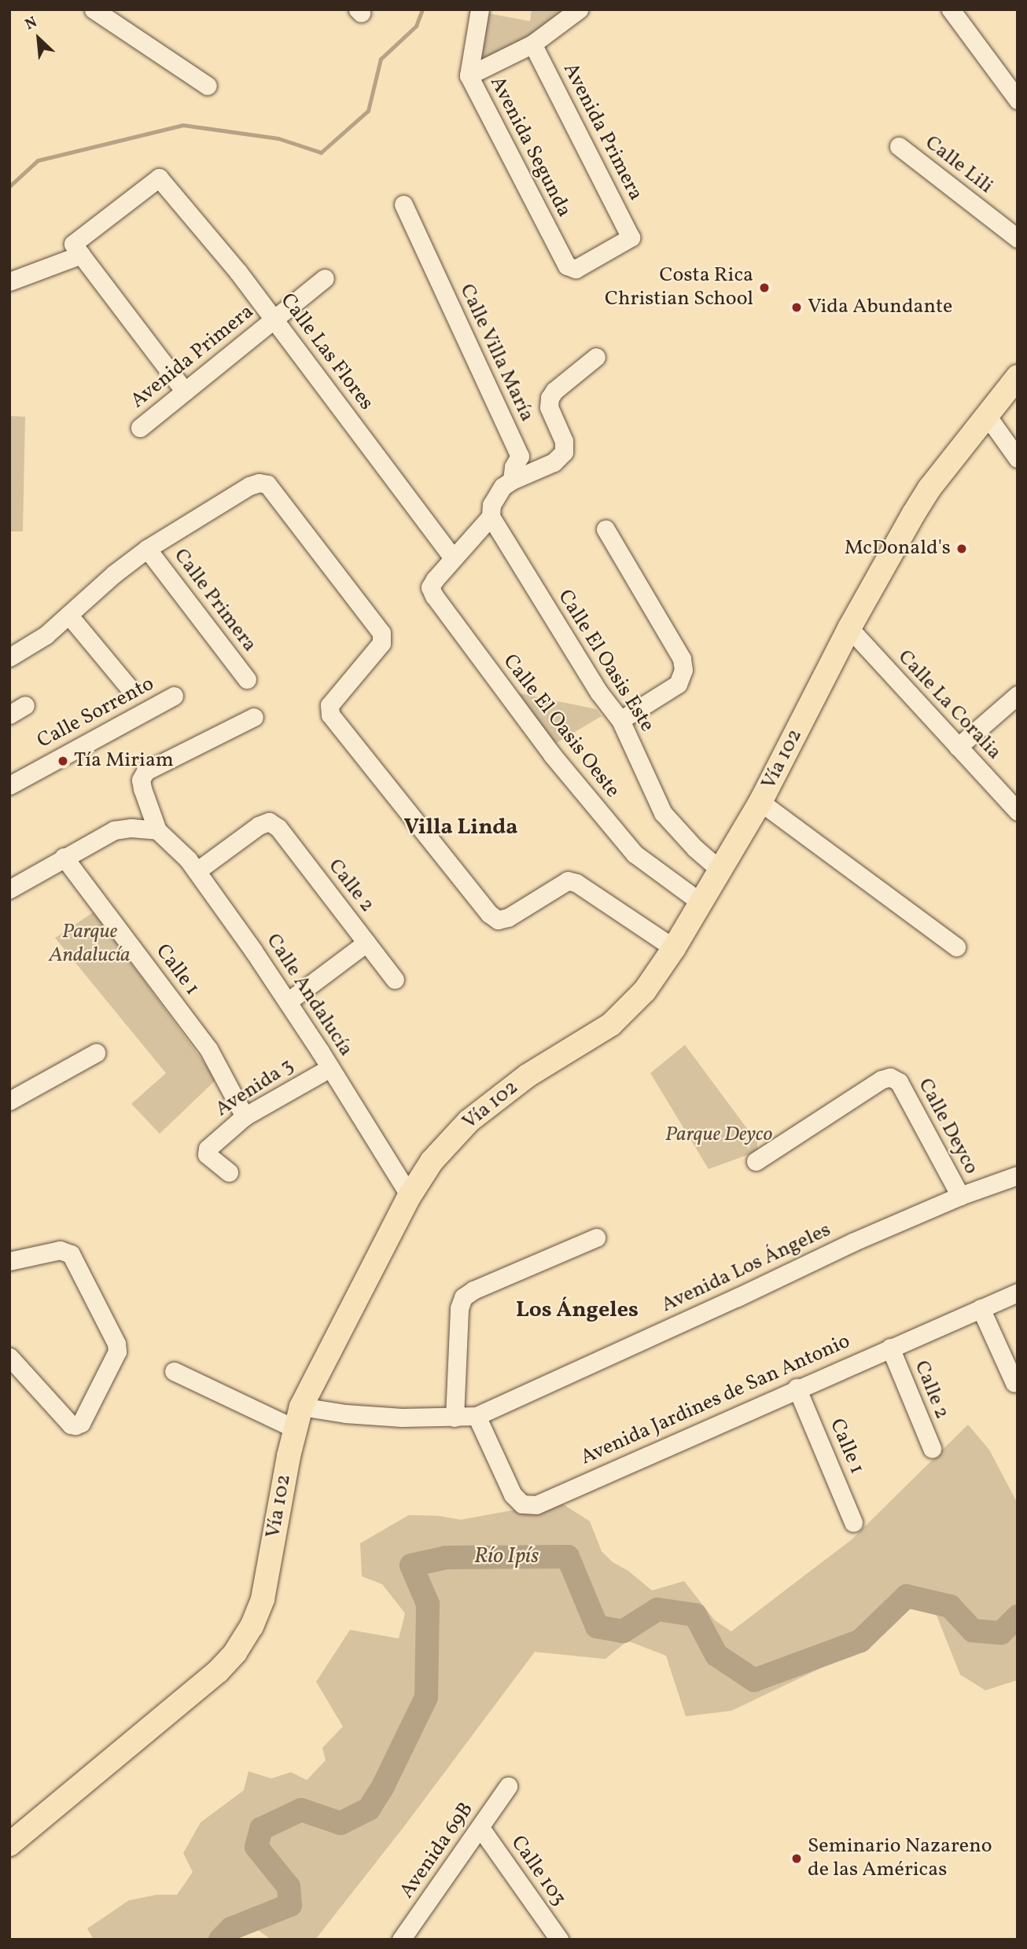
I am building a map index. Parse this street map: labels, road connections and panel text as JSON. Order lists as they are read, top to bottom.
{
  "streets": {
    "main road": ["Vía 102"],
    "street": [
      "Avenida Primera",
      "Avenida Segunda",
      "Calle Lili",
      "Calle Las Flores",
      "Calle Villa María",
      "Calle Primera",
      "Calle El Oasis Este",
      "Calle La Coralia",
      "Calle Sorrento",
      "Calle El Oasis Oeste",
      "Calle 2",
      "Calle 1",
      "Calle Andalucía",
      "Avenida 3",
      "Calle Deyco",
      "Avenida Los Ángeles",
      "Avenida Jardines de San Antonio",
      "Avenida 69B",
      "Calle 103"
    ]
  },
  "crossings": [
    ["Avenida Primera", "Avenida Segunda"],
    ["Avenida Primera", "Calle Las Flores"],
    ["Calle Las Flores", "Calle El Oasis Oeste"],
    ["Calle Villa María", "Calle El Oasis Este"],
    ["Calle El Oasis Este", "Vía 102"],
    ["Calle La Coralia", "Vía 102"],
    ["Calle El Oasis Oeste", "Vía 102"],
    ["Vía 102", "Calle Andalucía"],
    ["Vía 102", "Avenida Los Ángeles"],
    ["Calle 2", "Calle Andalucía"],
    ["Calle 2", "Avenida Jardines de San Antonio"],
    ["Calle 1", "Avenida 3"],
    ["Calle 1", "Avenida Jardines de San Antonio"],
    ["Calle Andalucía", "Avenida 3"],
    ["Calle Deyco", "Avenida Los Ángeles"],
    ["Avenida Los Ángeles", "Avenida Jardines de San Antonio"],
    ["Avenida 69B", "Calle 103"]
  ],
  "districts": ["Villa Linda", "Los Ángeles"],
  "water": ["Río Ipís"],
  "parks": ["Parque Andalucía", "Parque Deyco"],
  "places": [
    "Costa Rica Christian School",
    "Vida Abundante",
    "McDonald's",
    "Tía Miriam",
    "Seminario Nazareno de las Américas"
  ],
  "north": "top left"
}
